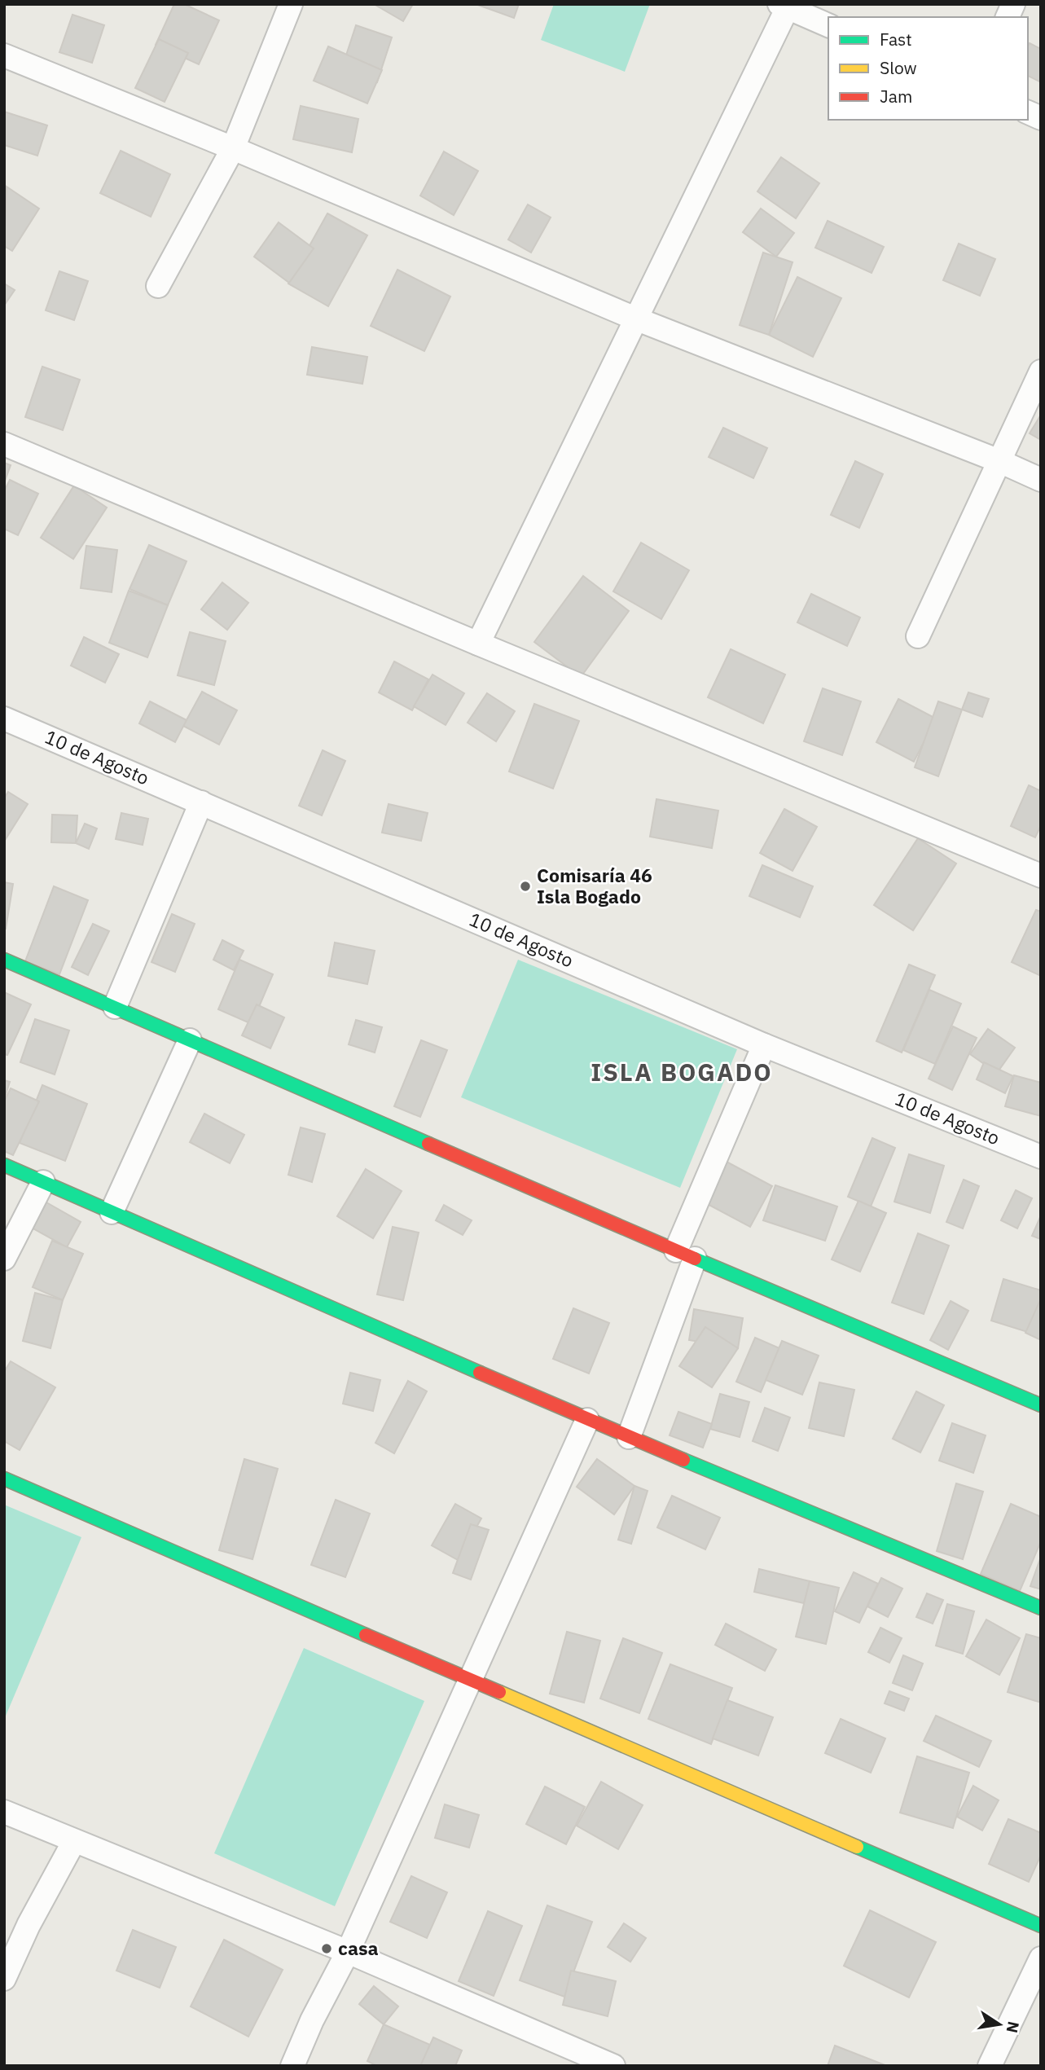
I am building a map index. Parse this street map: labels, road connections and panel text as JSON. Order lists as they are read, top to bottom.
{
  "streets": {
    "street": ["10 de Agosto"]
  },
  "districts": ["ISLA BOGADO"],
  "places": ["Comisaría 46 Isla Bogado", "casa"],
  "legend": ["Fast", "Slow", "Jam"],
  "north": "right"
}
